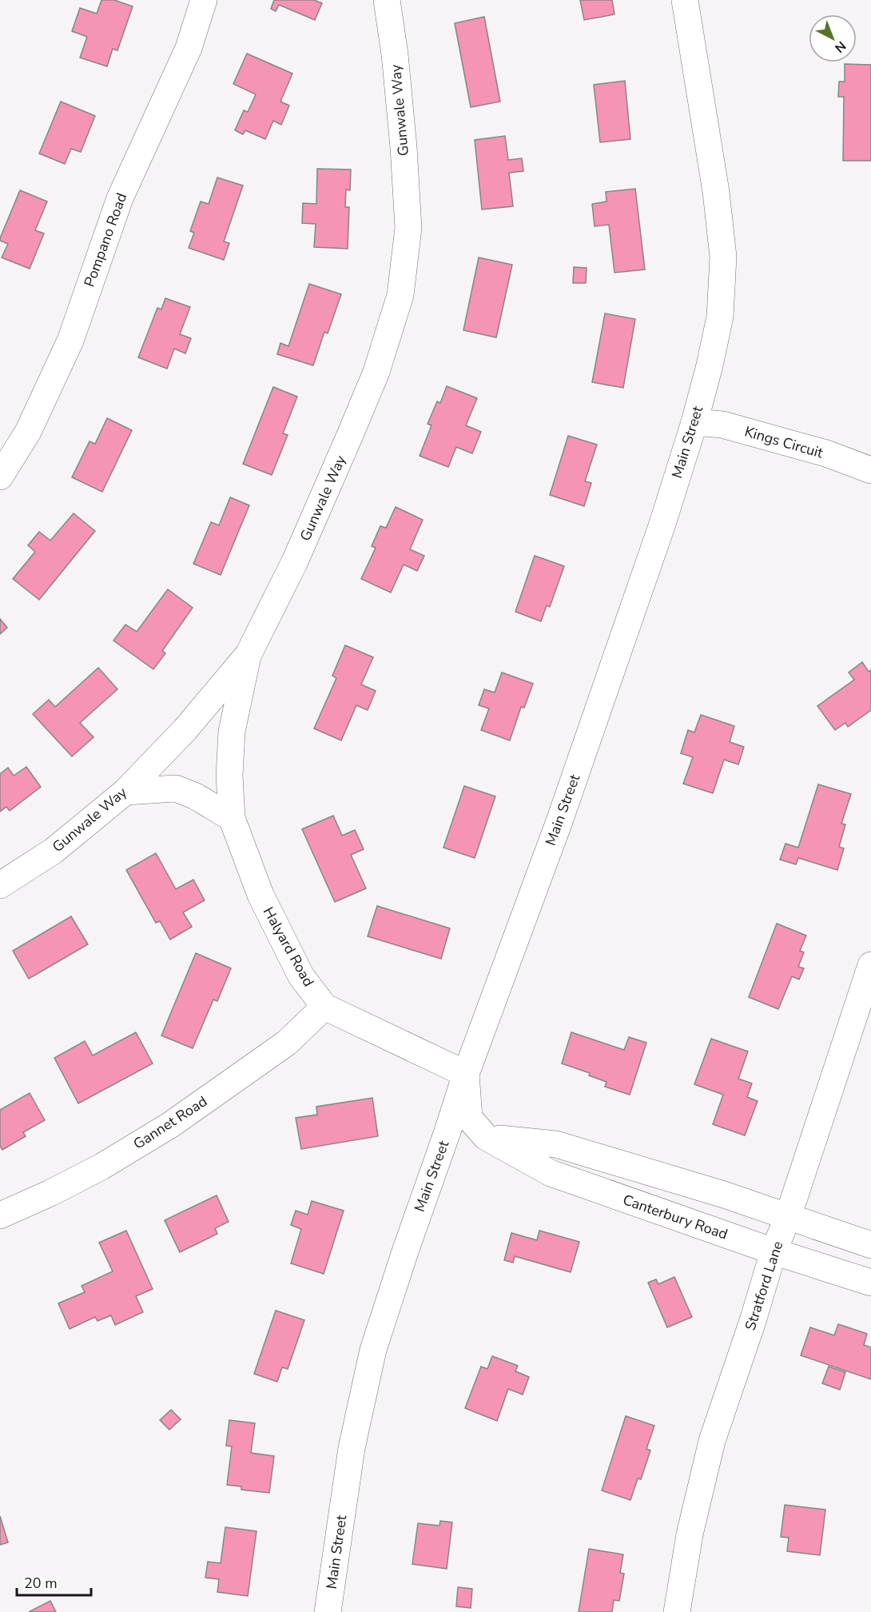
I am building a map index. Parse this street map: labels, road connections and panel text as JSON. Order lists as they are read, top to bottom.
{
  "streets": {
    "street": [
      "Gunwale Way",
      "Pompano Road",
      "Main Street",
      "Kings Circuit",
      "Halyard Road",
      "Gannet Road",
      "Canterbury Road",
      "Stratford Lane"
    ]
  },
  "crossings": [
    ["Gunwale Way", "Halyard Road"],
    ["Main Street", "Kings Circuit"],
    ["Main Street", "Halyard Road"],
    ["Main Street", "Canterbury Road"],
    ["Halyard Road", "Gannet Road"],
    ["Halyard Road", "Canterbury Road"],
    ["Canterbury Road", "Stratford Lane"]
  ],
  "scale_bar": "20 m",
  "north": "bottom right"
}
